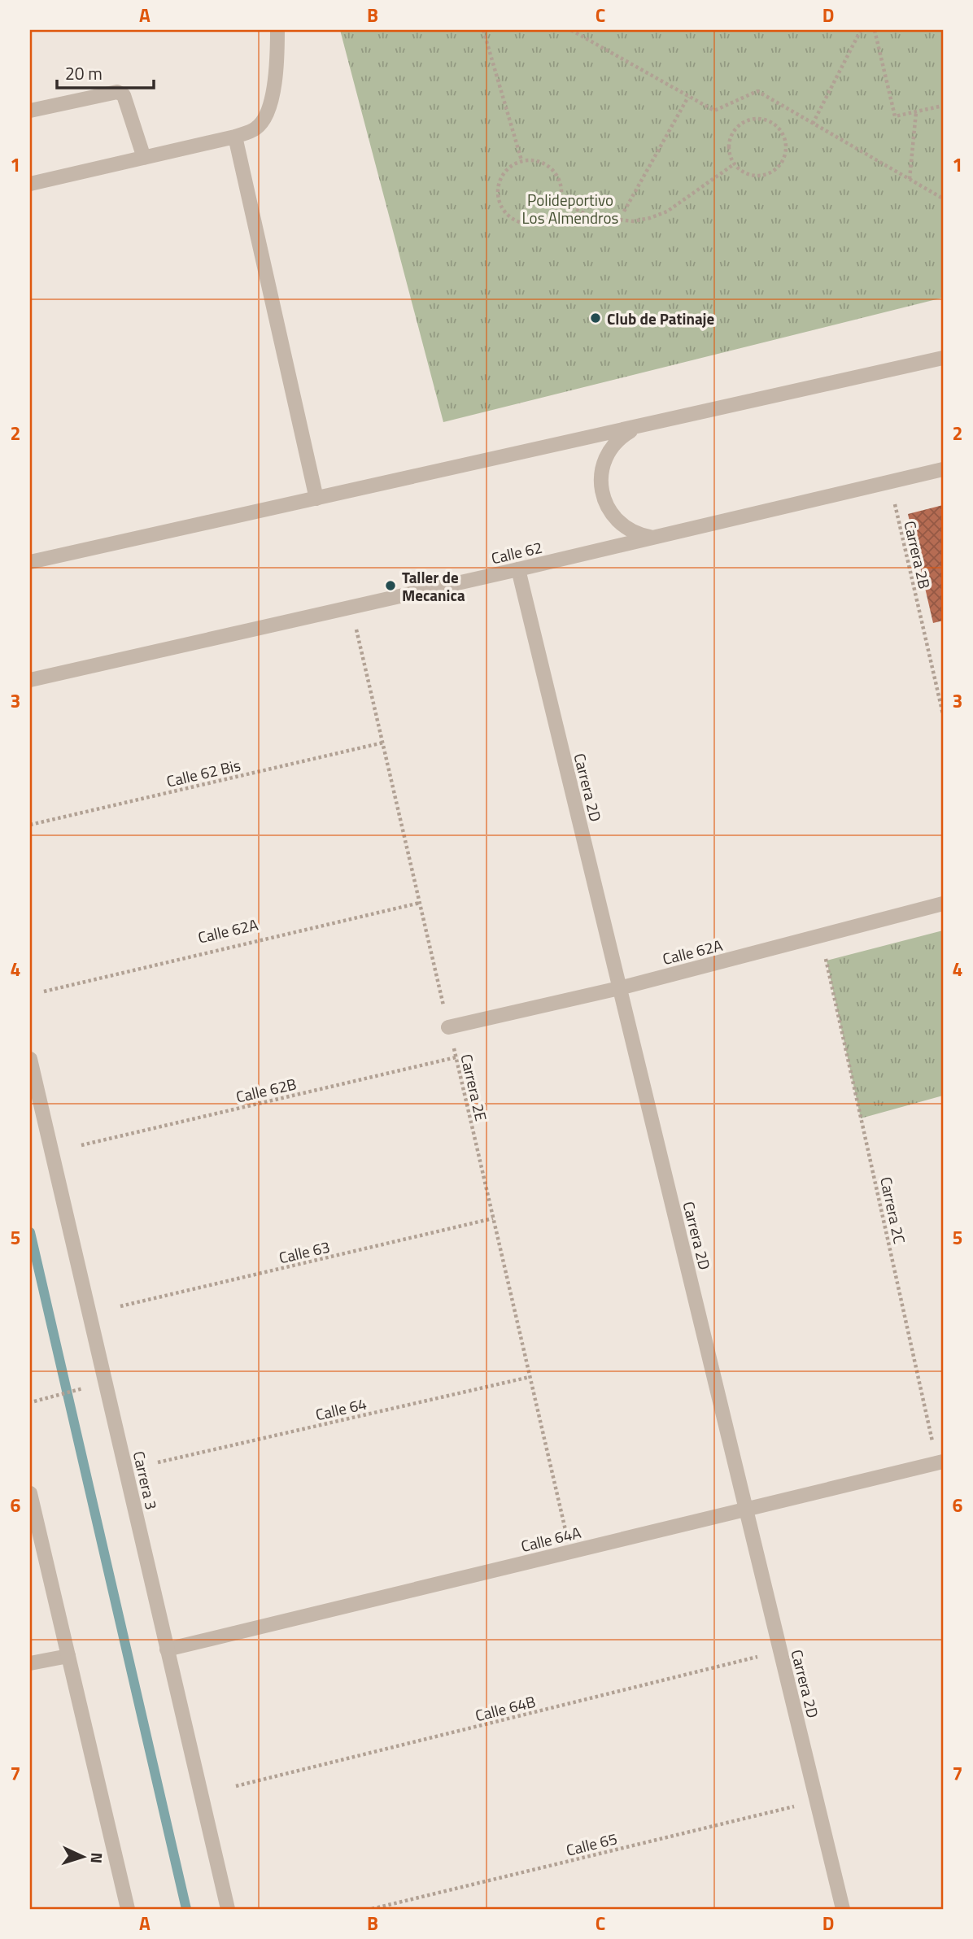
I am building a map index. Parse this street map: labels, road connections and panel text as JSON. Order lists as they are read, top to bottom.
{
  "streets": {
    "street": [
      "Calle 62",
      "Carrera 2D",
      "Calle 62A",
      "Carrera 3",
      "Calle 64A"
    ],
    "path": [
      "Carrera 2B",
      "Calle 62 Bis",
      "Carrera 2E",
      "Calle 62B",
      "Carrera 2C",
      "Calle 63",
      "Calle 64",
      "Calle 64B",
      "Calle 65"
    ]
  },
  "crossings": [
    ["Calle 62", "Carrera 2D"],
    ["Calle 62 Bis", "Carrera 2E"],
    ["Carrera 2D", "Calle 62A"],
    ["Carrera 2D", "Calle 64A"],
    ["Carrera 2D", "Calle 64B"],
    ["Carrera 2D", "Calle 65"],
    ["Calle 62A", "Carrera 2E"],
    ["Calle 62A", "Carrera 2C"],
    ["Carrera 2E", "Calle 62B"],
    ["Carrera 2E", "Calle 63"],
    ["Carrera 2E", "Calle 64"],
    ["Carrera 2E", "Calle 64A"],
    ["Carrera 2C", "Calle 64A"],
    ["Carrera 3", "Calle 64A"]
  ],
  "parks": ["Polideportivo Los Almendros"],
  "places": ["Club de Patinaje", "Taller de Mecanica"],
  "scale_bar": "20 m",
  "north": "right",
  "grid": {
    "columns": [
      "A",
      "B",
      "C",
      "D"
    ],
    "rows": [
      "1",
      "2",
      "3",
      "4",
      "5",
      "6",
      "7"
    ]
  }
}
